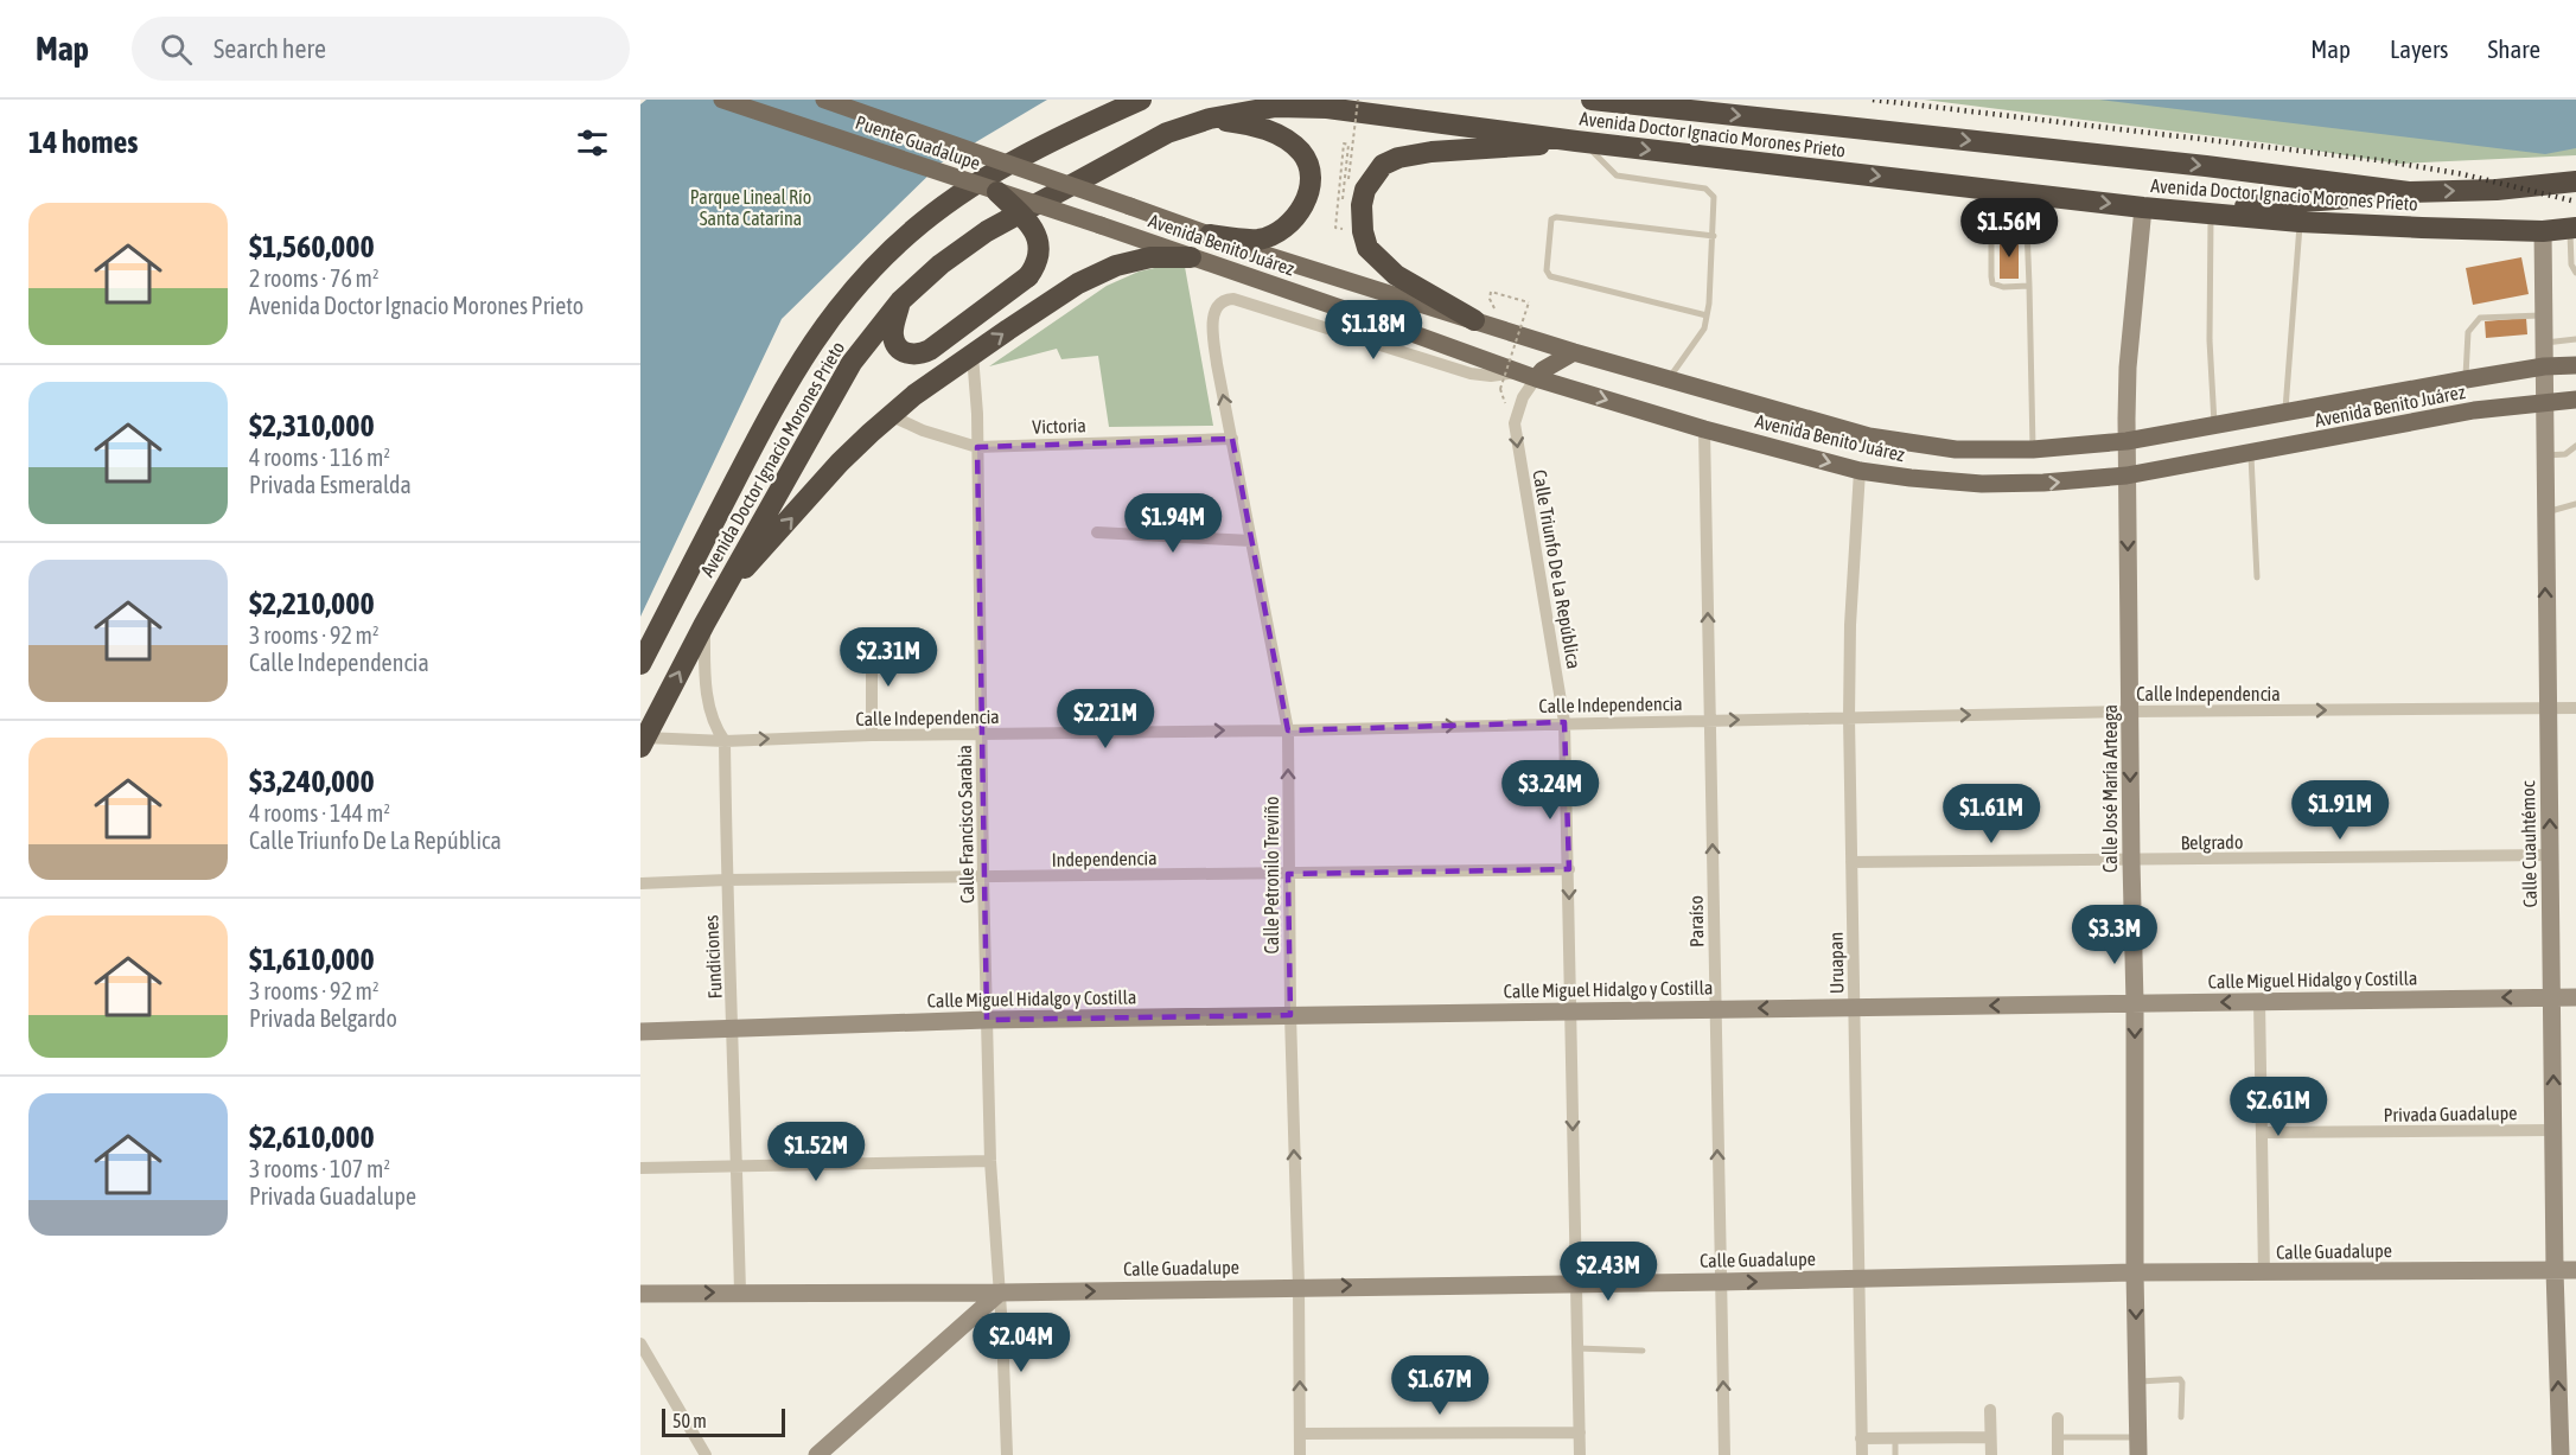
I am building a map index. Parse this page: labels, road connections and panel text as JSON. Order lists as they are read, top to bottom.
{
  "streets": {
    "highway": ["Avenida Doctor Ignacio Morones Prieto"],
    "main road": ["Puente Guadalupe", "Avenida Benito Juárez"],
    "street": [
      "Victoria",
      "Calle Triunfo De La República",
      "Calle Independencia",
      "Calle José María Arteaga",
      "Calle Francisco Sarabia",
      "Belgrado",
      "Calle Cuauhtémoc",
      "Independencia",
      "Calle Petronilo Treviño",
      "Paraíso",
      "Fundiciones",
      "Uruapan",
      "Calle Miguel Hidalgo y Costilla",
      "Privada Guadalupe",
      "Calle Guadalupe"
    ]
  },
  "crossings": [
    ["Avenida Doctor Ignacio Morones Prieto", "Calle Independencia"],
    ["Avenida Doctor Ignacio Morones Prieto", "Calle José María Arteaga"],
    ["Avenida Doctor Ignacio Morones Prieto", "Calle Cuauhtémoc"],
    ["Avenida Doctor Ignacio Morones Prieto", "Fundiciones"],
    ["Puente Guadalupe", "Avenida Benito Juárez"],
    ["Avenida Benito Juárez", "Calle Triunfo De La República"],
    ["Avenida Benito Juárez", "Calle José María Arteaga"],
    ["Avenida Benito Juárez", "Calle Cuauhtémoc"],
    ["Avenida Benito Juárez", "Calle Petronilo Treviño"],
    ["Avenida Benito Juárez", "Paraíso"],
    ["Avenida Benito Juárez", "Uruapan"],
    ["Victoria", "Calle Francisco Sarabia"],
    ["Victoria", "Calle Petronilo Treviño"],
    ["Calle Triunfo De La República", "Calle Independencia"],
    ["Calle Triunfo De La República", "Independencia"],
    ["Calle Triunfo De La República", "Calle Miguel Hidalgo y Costilla"],
    ["Calle Triunfo De La República", "Calle Guadalupe"],
    ["Calle Independencia", "Calle José María Arteaga"],
    ["Calle Independencia", "Calle Francisco Sarabia"],
    ["Calle Independencia", "Calle Cuauhtémoc"],
    ["Calle Independencia", "Calle Petronilo Treviño"],
    ["Calle Independencia", "Paraíso"],
    ["Calle Independencia", "Fundiciones"],
    ["Calle Independencia", "Uruapan"],
    ["Calle José María Arteaga", "Belgrado"],
    ["Calle José María Arteaga", "Calle Miguel Hidalgo y Costilla"],
    ["Calle José María Arteaga", "Calle Guadalupe"],
    ["Calle Francisco Sarabia", "Independencia"],
    ["Calle Francisco Sarabia", "Calle Miguel Hidalgo y Costilla"],
    ["Calle Francisco Sarabia", "Calle Guadalupe"],
    ["Belgrado", "Calle Cuauhtémoc"],
    ["Belgrado", "Uruapan"],
    ["Calle Cuauhtémoc", "Calle Miguel Hidalgo y Costilla"],
    ["Calle Cuauhtémoc", "Privada Guadalupe"],
    ["Calle Cuauhtémoc", "Calle Guadalupe"],
    ["Independencia", "Calle Petronilo Treviño"],
    ["Independencia", "Fundiciones"],
    ["Calle Petronilo Treviño", "Calle Miguel Hidalgo y Costilla"],
    ["Calle Petronilo Treviño", "Calle Guadalupe"],
    ["Paraíso", "Calle Miguel Hidalgo y Costilla"],
    ["Paraíso", "Calle Guadalupe"],
    ["Fundiciones", "Calle Miguel Hidalgo y Costilla"],
    ["Fundiciones", "Calle Guadalupe"],
    ["Uruapan", "Calle Miguel Hidalgo y Costilla"],
    ["Uruapan", "Calle Guadalupe"]
  ],
  "one_way": [
    "Calle Triunfo De La República",
    "Calle Independencia",
    "Calle Cuauhtémoc",
    "Paraíso",
    "Calle Miguel Hidalgo y Costilla"
  ],
  "parks": ["Parque Lineal Río Santa Catarina"],
  "scale_bar": "50 m",
  "page": {
    "header": "Map",
    "search": "Search here",
    "nav": ["Map", "Layers", "Share"],
    "heading": "14 homes",
    "list": [
      {
        "name": "$1,560,000",
        "note": "2 rooms · 76 m² · Avenida Doctor Ignacio Morones Prieto"
      },
      {
        "name": "$2,310,000",
        "note": "4 rooms · 116 m² · Privada Esmeralda"
      },
      {
        "name": "$2,210,000",
        "note": "3 rooms · 92 m² · Calle Independencia"
      },
      {
        "name": "$3,240,000",
        "note": "4 rooms · 144 m² · Calle Triunfo De La República"
      },
      {
        "name": "$1,610,000",
        "note": "3 rooms · 92 m² · Privada Belgardo"
      },
      {
        "name": "$2,610,000",
        "note": "3 rooms · 107 m² · Privada Guadalupe"
      }
    ],
    "price": [
      "$1.56M",
      "$1.18M",
      "$1.94M",
      "$2.31M",
      "$2.21M",
      "$3.24M",
      "$1.91M",
      "$1.61M",
      "$3.3M",
      "$2.61M",
      "$1.52M",
      "$2.43M",
      "$2.04M",
      "$1.67M"
    ],
    "scale": "50 m"
  }
}
